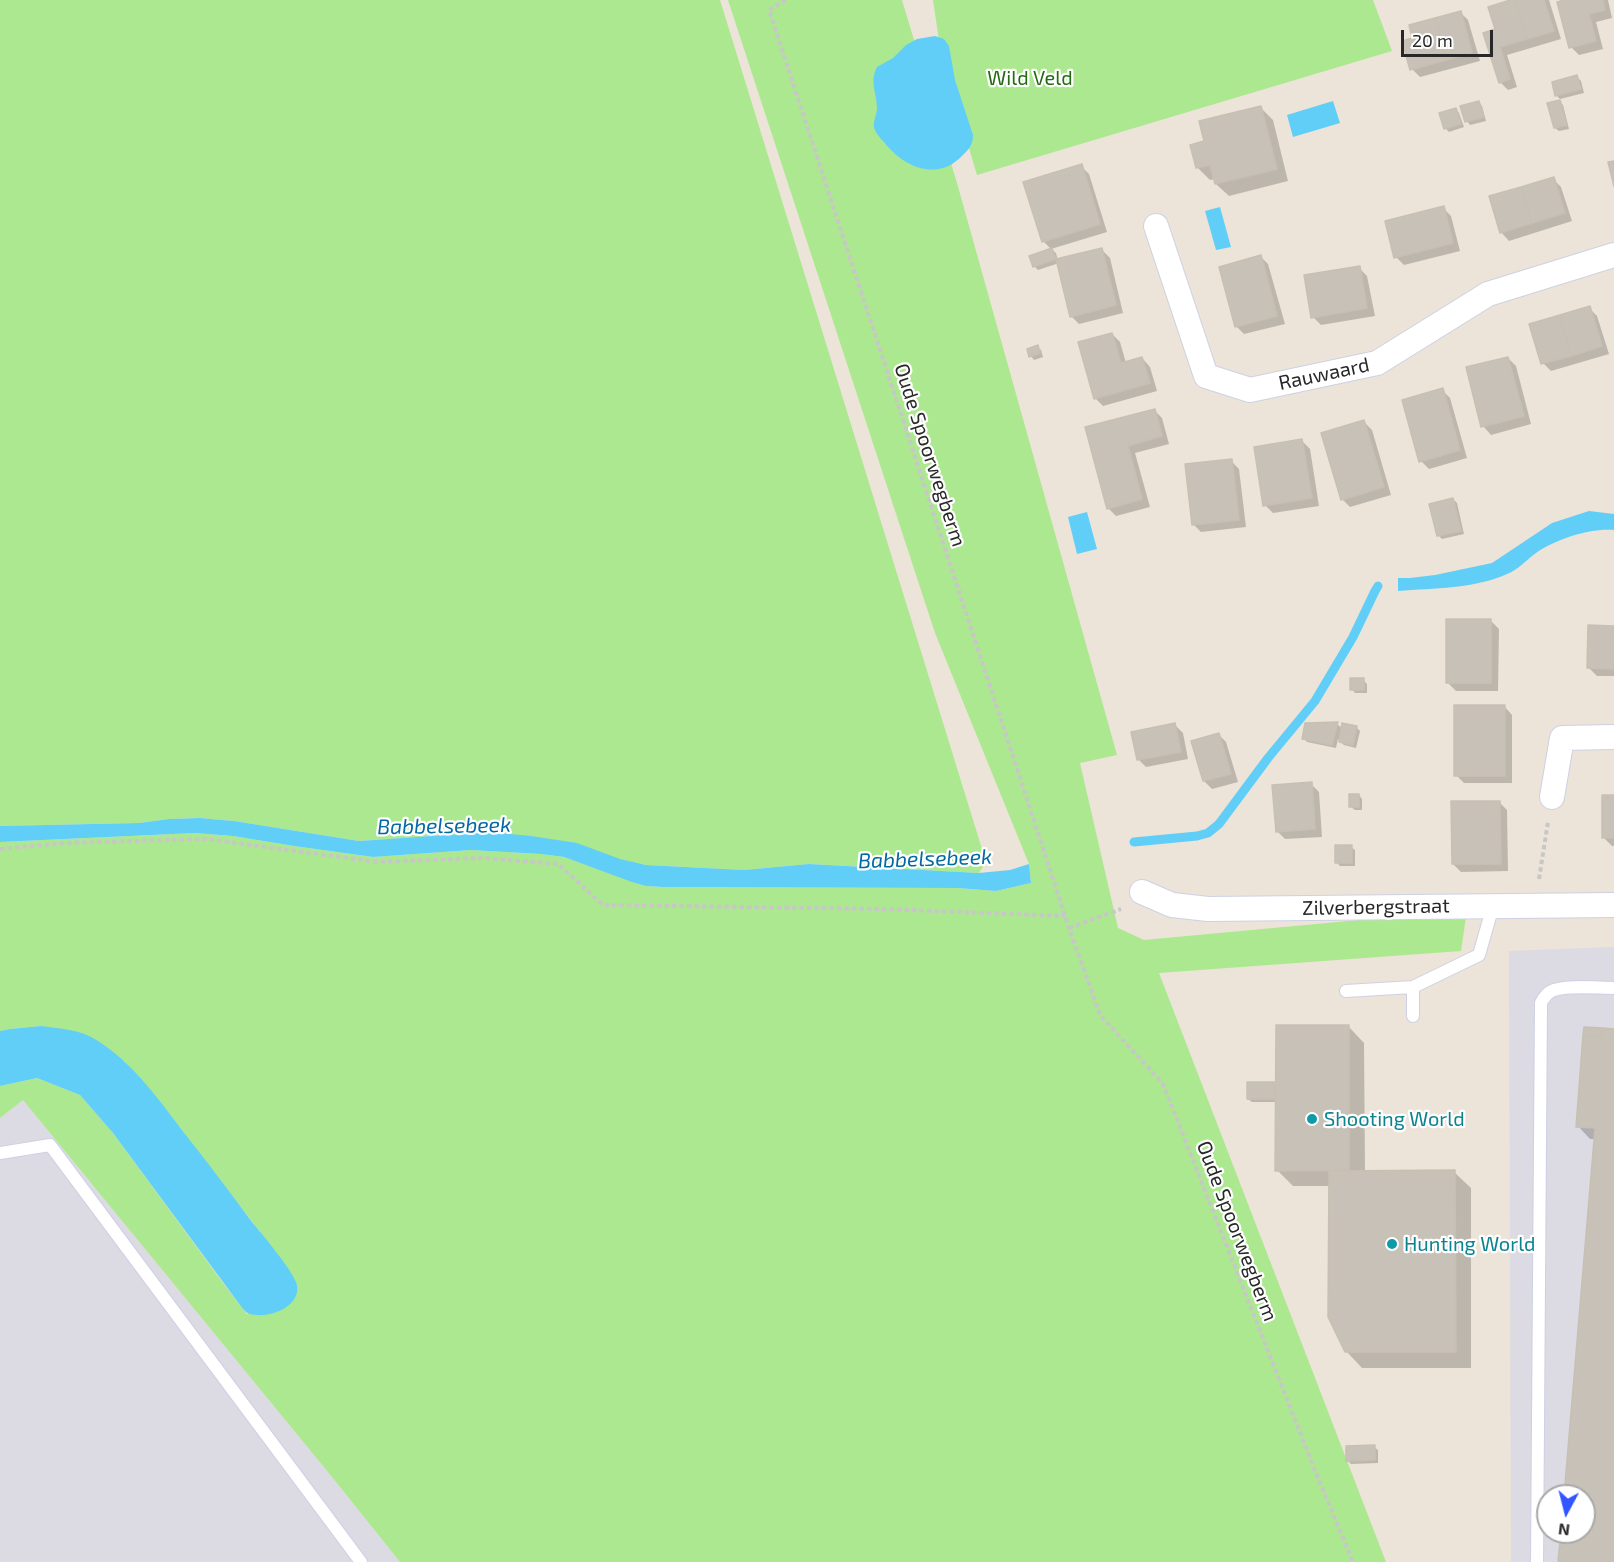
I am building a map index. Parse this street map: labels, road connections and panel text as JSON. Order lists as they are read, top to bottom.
{
  "streets": {
    "street": ["Rauwaard", "Zilverbergstraat"],
    "path": ["Oude Spoorwegberm"]
  },
  "water": ["Babbelsebeek"],
  "parks": ["Wild Veld"],
  "places": ["Shooting World", "Hunting World"],
  "scale_bar": "20 m",
  "north": "bottom"
}
